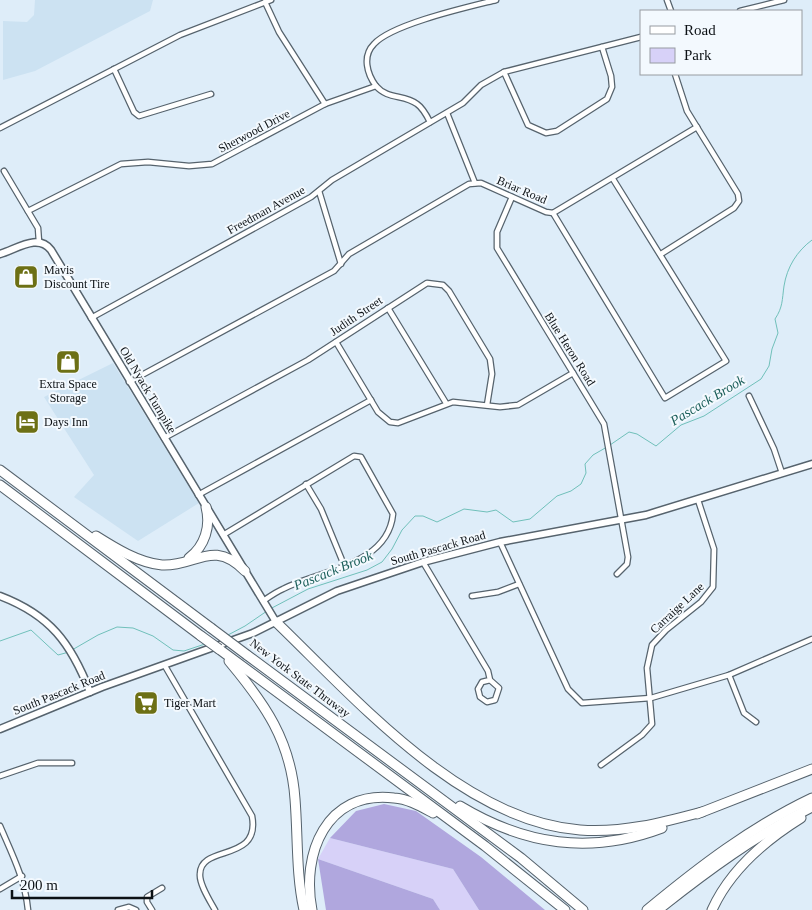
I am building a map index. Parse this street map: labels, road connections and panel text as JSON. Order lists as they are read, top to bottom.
{
  "streets": {
    "highway": ["New York State Thruway"],
    "street": [
      "Sherwood Drive",
      "Briar Road",
      "Freedman Avenue",
      "Judith Street",
      "Blue Heron Road",
      "Old Nyack Turnpike",
      "South Pascack Road",
      "Carraige Lane"
    ]
  },
  "crossings": [
    ["Briar Road", "Blue Heron Road"],
    ["Freedman Avenue", "Old Nyack Turnpike"],
    ["Judith Street", "Old Nyack Turnpike"],
    ["Blue Heron Road", "South Pascack Road"],
    ["Old Nyack Turnpike", "South Pascack Road"],
    ["South Pascack Road", "Carraige Lane"]
  ],
  "water": ["Pascack Brook"],
  "places": {
    "shop": ["Mavis Discount Tire", "Extra Space Storage"],
    "hotel": ["Days Inn"],
    "supermarket": ["Tiger Mart"]
  },
  "legend": ["Road", "Park"],
  "scale_bar": "200 m"
}
